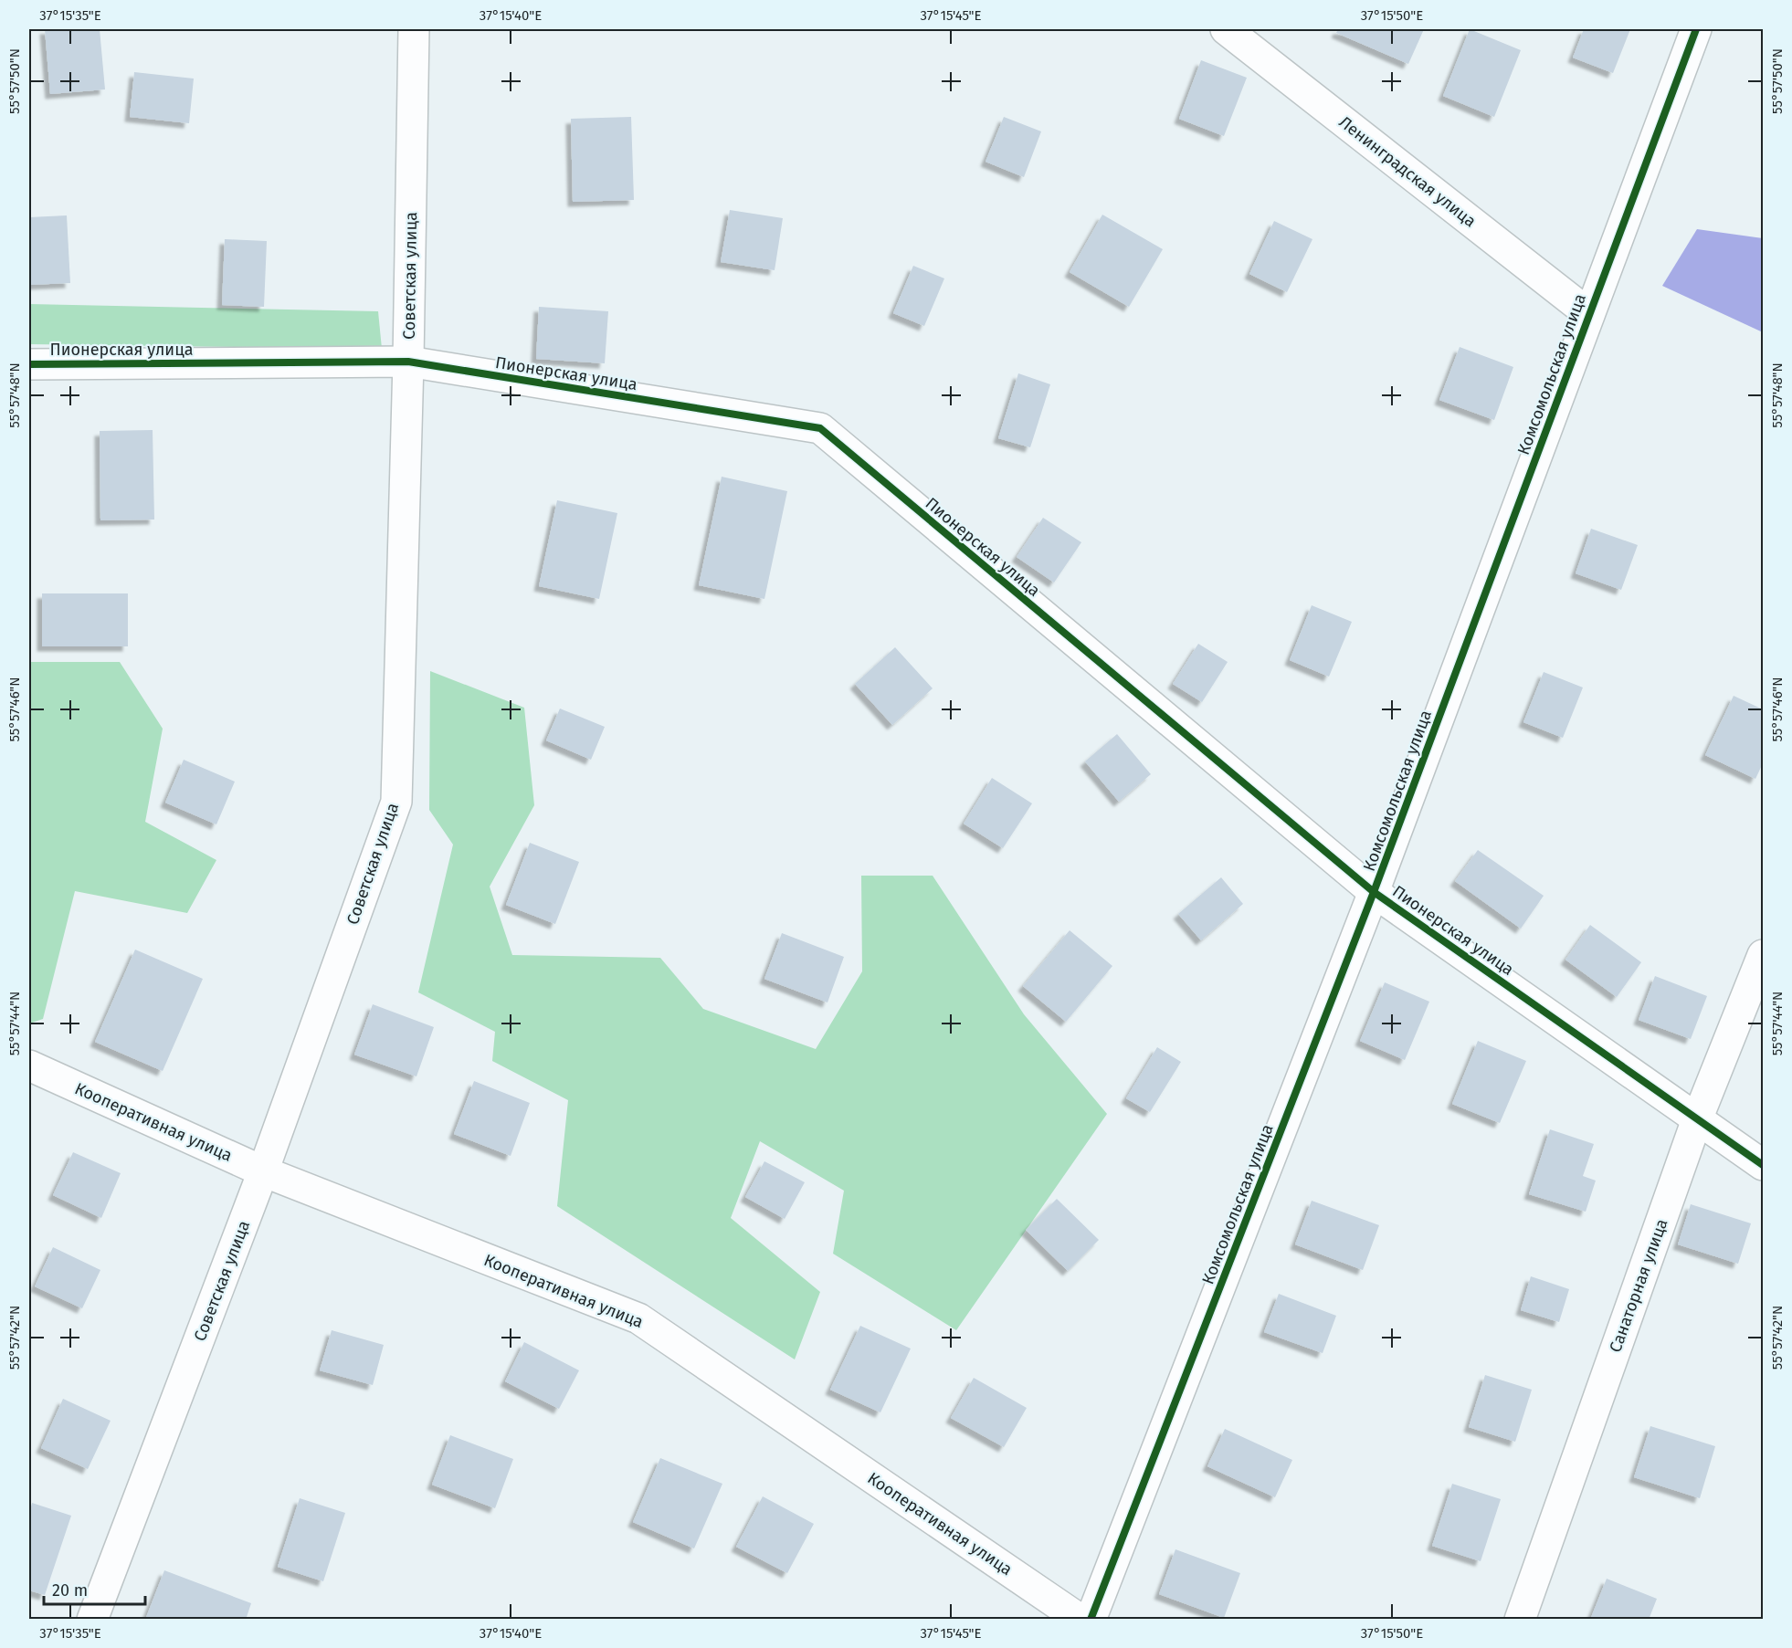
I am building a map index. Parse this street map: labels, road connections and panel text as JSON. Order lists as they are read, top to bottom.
{
  "streets": {
    "street": [
      "Ленинградская улица",
      "Советская улица",
      "Пионерская улица",
      "Комсомольская улица",
      "Кооперативная улица",
      "Санаторная улица"
    ]
  },
  "crossings": [
    ["Ленинградская улица", "Комсомольская улица"],
    ["Советская улица", "Пионерская улица"],
    ["Советская улица", "Кооперативная улица"],
    ["Пионерская улица", "Комсомольская улица"],
    ["Пионерская улица", "Санаторная улица"]
  ],
  "scale_bar": "20 m",
  "coordinates": [
    "37°15'35\"E",
    "37°15'40\"E",
    "37°15'45\"E",
    "37°15'50\"E",
    "55°57'50\"N",
    "55°57'48\"N",
    "55°57'46\"N",
    "55°57'44\"N",
    "55°57'42\"N"
  ]
}
